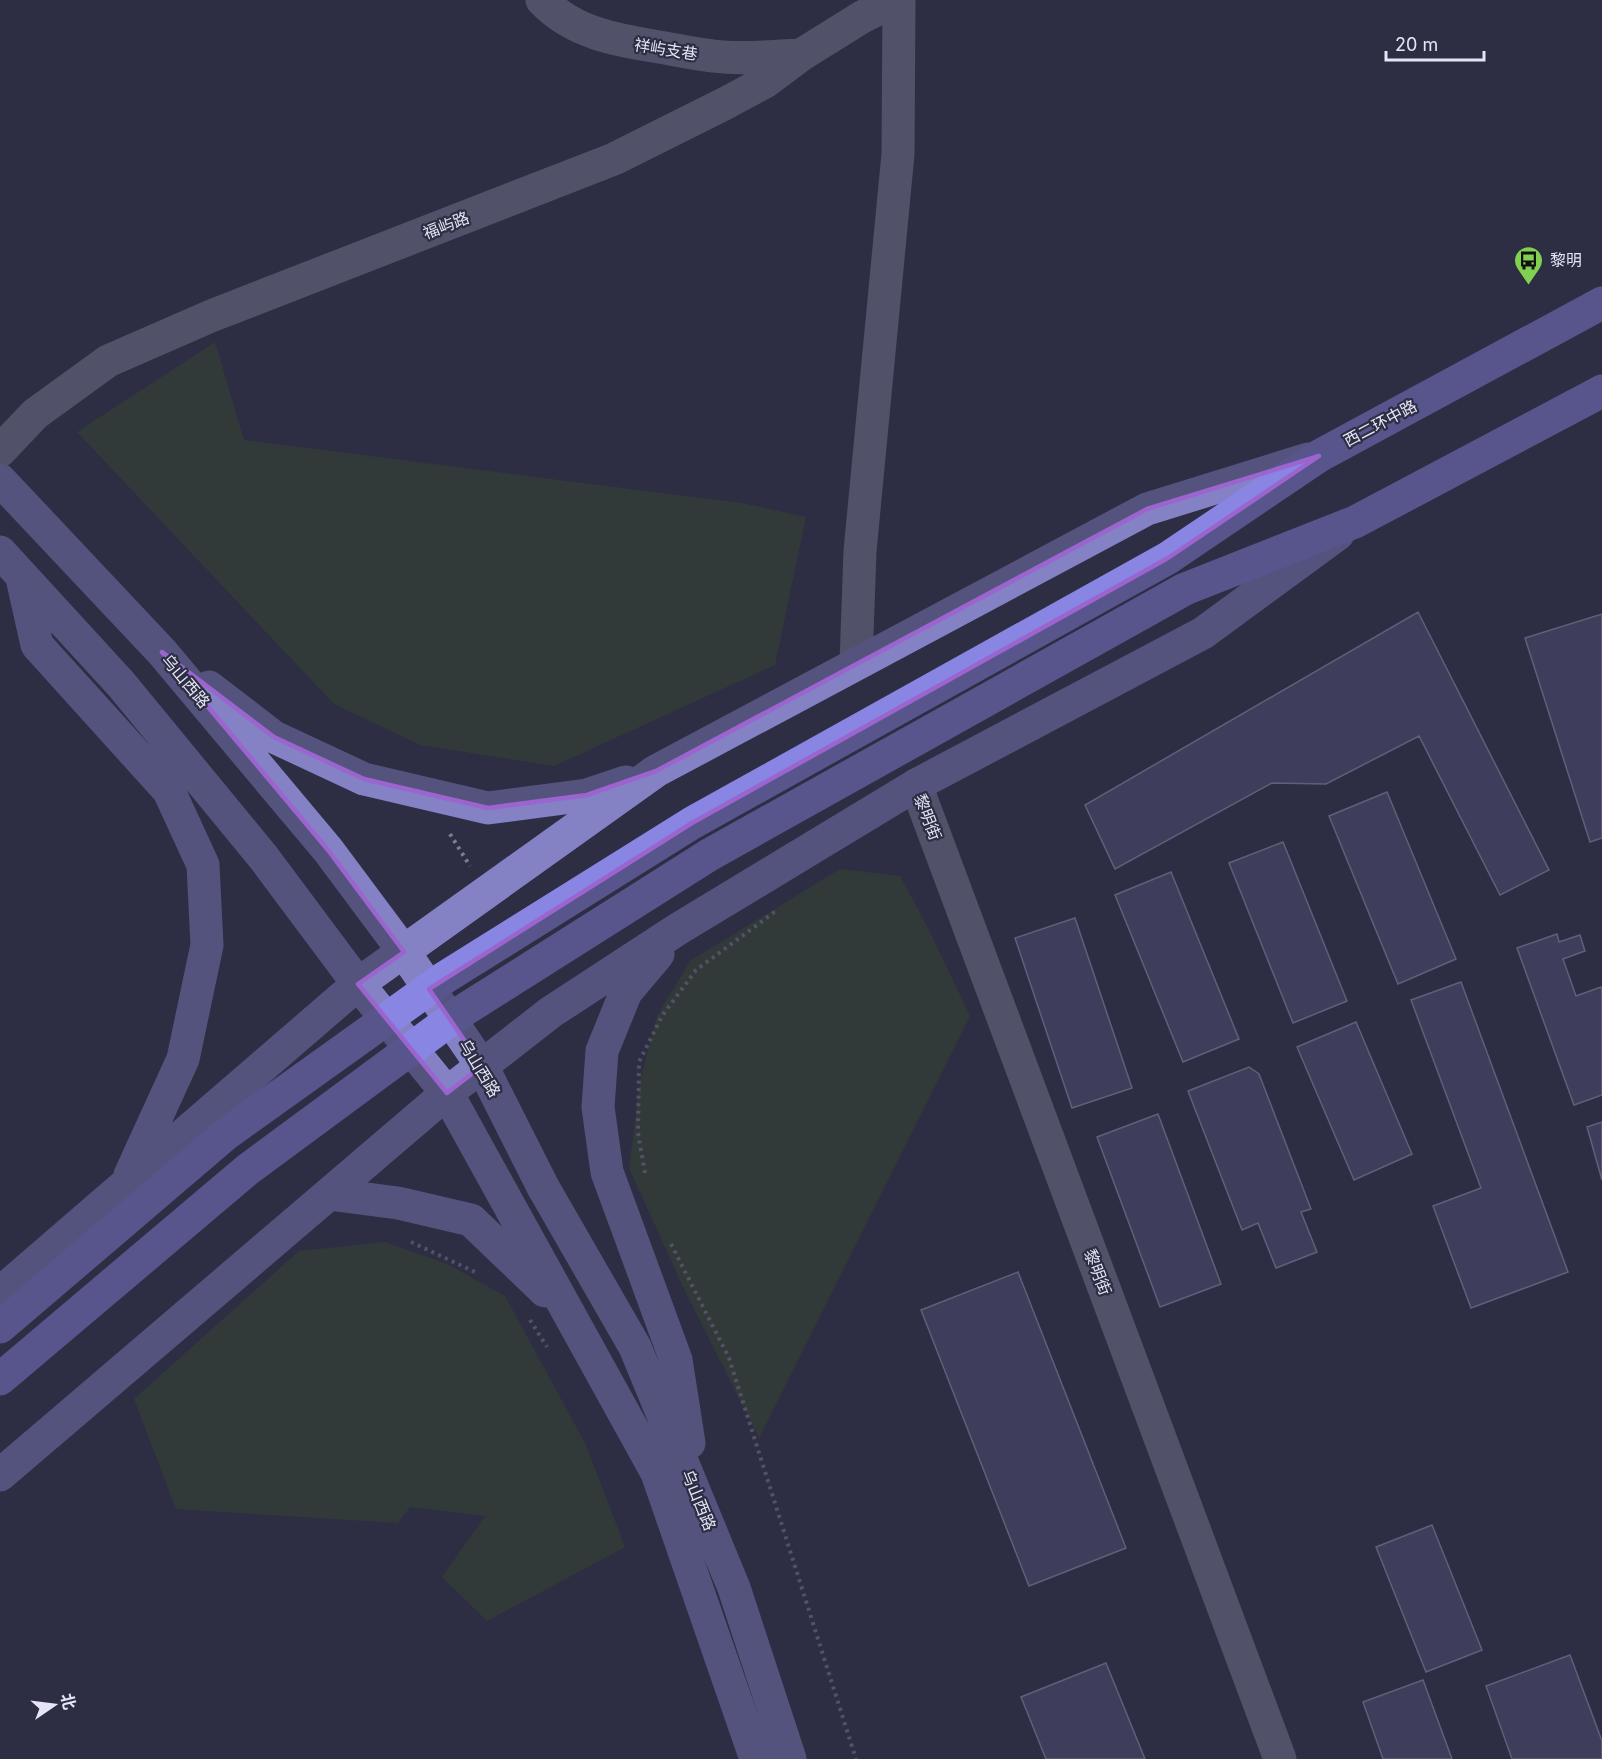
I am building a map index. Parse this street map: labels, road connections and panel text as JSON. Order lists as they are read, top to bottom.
{
  "streets": {
    "highway": ["西二环中路"],
    "main road": ["乌山西路"],
    "street": ["祥屿支巷", "福屿路", "黎明街"]
  },
  "crossings": [
    ["祥屿支巷", "福屿路"]
  ],
  "places": {
    "bus stop": ["黎明"]
  },
  "scale_bar": "20 m",
  "north": "right"
}
